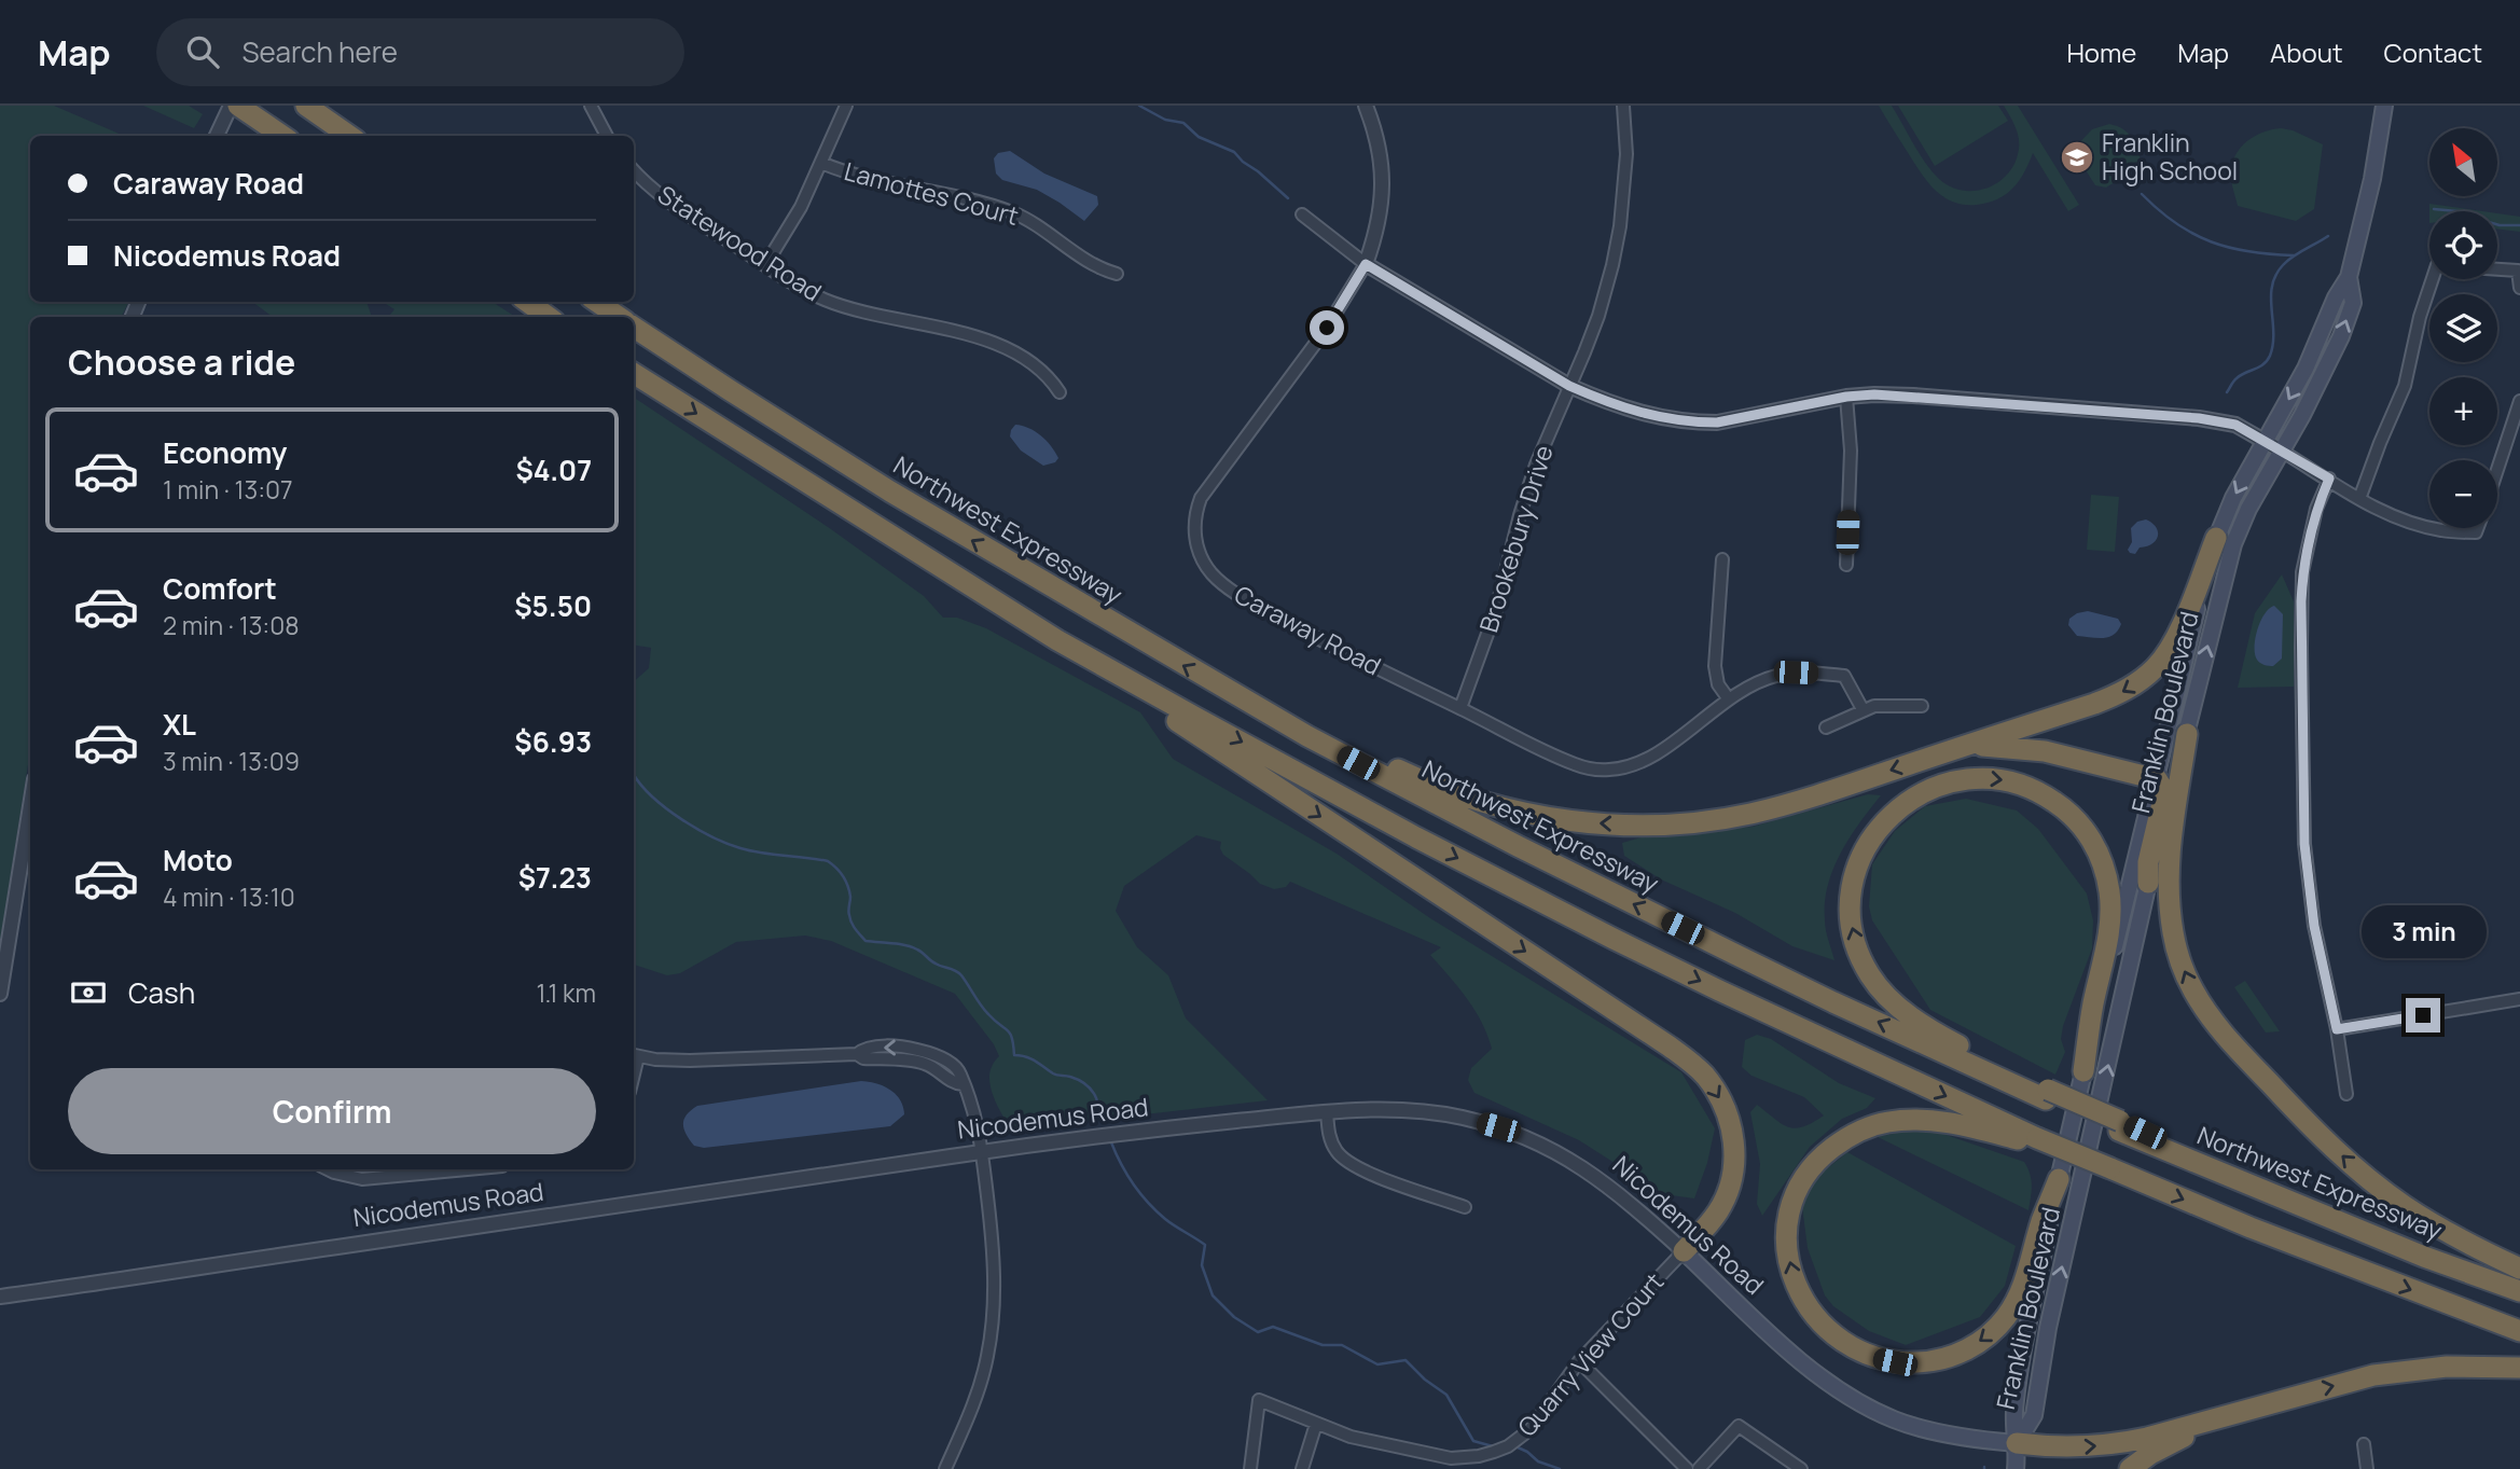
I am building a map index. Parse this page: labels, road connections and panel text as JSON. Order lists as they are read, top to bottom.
{
  "streets": {
    "highway": ["Northwest Expressway"],
    "main road": ["Franklin Boulevard", "Nicodemus Road"],
    "street": [
      "Lamottes Court",
      "Statewood Road",
      "Brookebury Drive",
      "Caraway Road",
      "Quarry View Court"
    ]
  },
  "crossings": [
    ["Brookebury Drive", "Caraway Road"],
    ["Franklin Boulevard", "Nicodemus Road"],
    ["Nicodemus Road", "Quarry View Court"]
  ],
  "places": {
    "school or university": ["Franklin High School"]
  },
  "north": "top left",
  "page": {
    "header": "Map",
    "search": "Search here",
    "nav": [
      "Home",
      "Map",
      "About",
      "Contact"
    ],
    "map_buttons": ["+", "−"],
    "banner": ["Caraway Road", "Nicodemus Road"],
    "heading": "Choose a ride",
    "list": [
      {
        "name": "Economy",
        "note": "1 min · 13:07",
        "value": "$4.07"
      },
      {
        "name": "Comfort",
        "note": "2 min · 13:08",
        "value": "$5.50"
      },
      {
        "name": "XL",
        "note": "3 min · 13:09",
        "value": "$6.93"
      },
      {
        "name": "Moto",
        "note": "4 min · 13:10",
        "value": "$7.23"
      }
    ],
    "bubble": "3 min",
    "pay": ["Cash", "1.1 km"],
    "buttons": "Confirm"
  }
}
